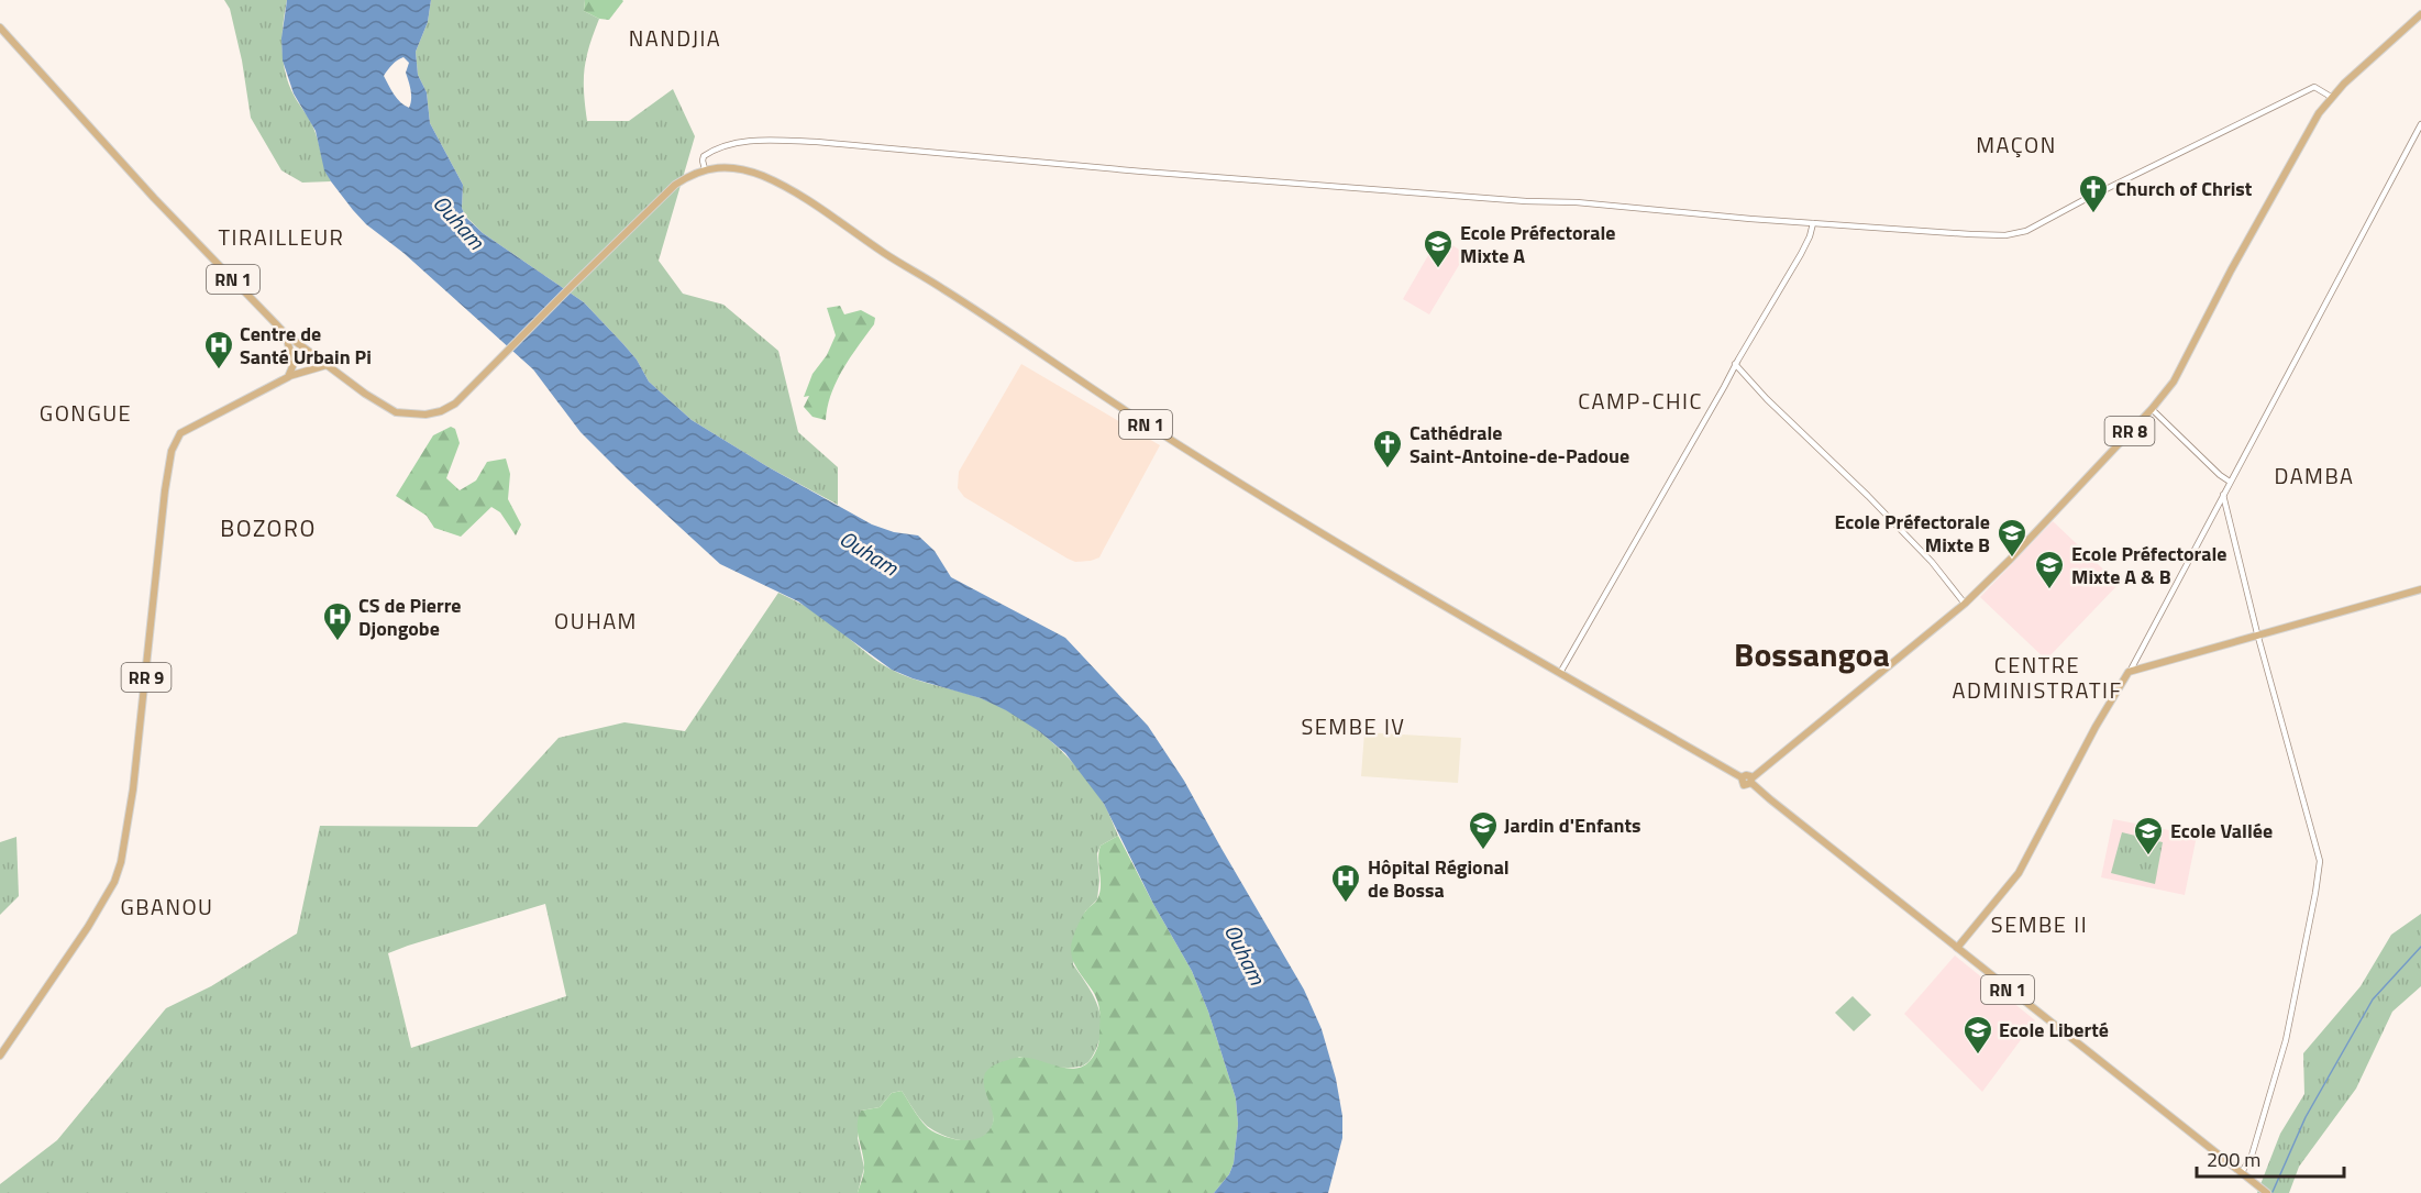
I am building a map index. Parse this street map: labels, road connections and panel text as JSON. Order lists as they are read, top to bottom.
{
  "streets": {
    "main road": ["RN 1", "RR 8", "RR 9"]
  },
  "crossings": [
    ["RN 1", "RR 8"],
    ["RN 1", "RR 9"]
  ],
  "districts": [
    "NANDJIA",
    "MAÇON",
    "TIRAILLEUR",
    "CAMP-CHIC",
    "GONGUE",
    "DAMBA",
    "BOZORO",
    "OUHAM",
    "Bossangoa",
    "CENTRE ADMINISTRATIF",
    "SEMBE IV",
    "GBANOU",
    "SEMBE II"
  ],
  "water": ["Ouham"],
  "places": {
    "church": ["Church of Christ", "Cathédrale Saint-Antoine-de-Padoue"],
    "school or university": [
      "Ecole Préfectorale Mixte A",
      "Ecole Préfectorale Mixte B",
      "Ecole Préfectorale Mixte A & B",
      "Jardin d'Enfants",
      "Ecole Vallée",
      "Ecole Liberté"
    ],
    "hospital": ["Centre de Santé Urbain Pi", "CS de Pierre Djongobe", "Hôpital Régional de Bossa"]
  },
  "scale_bar": "200 m"
}
